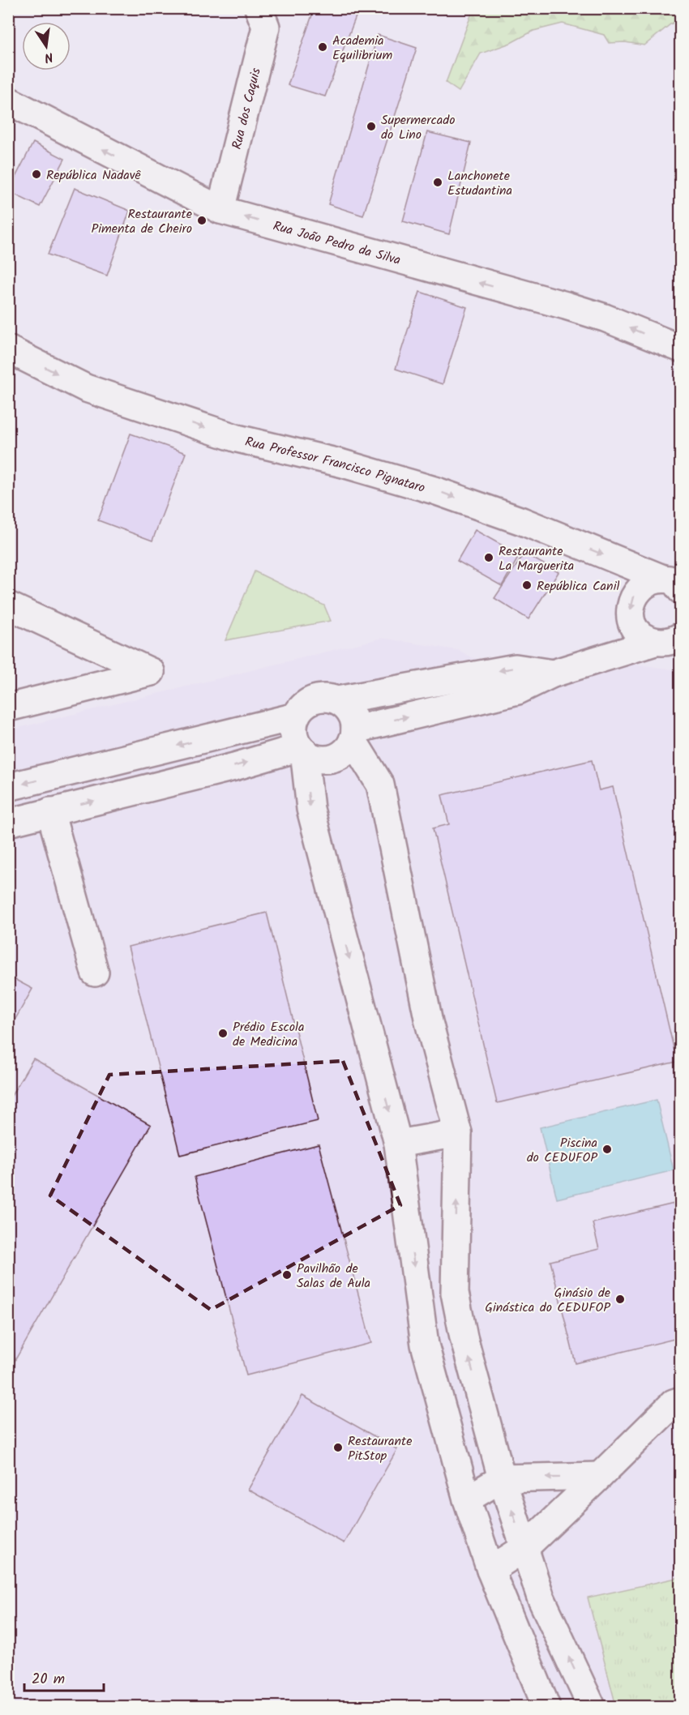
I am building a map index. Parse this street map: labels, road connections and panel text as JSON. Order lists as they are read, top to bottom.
{
  "streets": {
    "street": ["Rua dos Caquis", "Rua João Pedro da Silva", "Rua Professor Francisco Pignataro"]
  },
  "crossings": [
    ["Rua dos Caquis", "Rua João Pedro da Silva"]
  ],
  "one_way": ["Rua João Pedro da Silva", "Rua Professor Francisco Pignataro"],
  "places": [
    "Academia Equilibrium",
    "Supermercado do Lino",
    "República Nadavê",
    "Lanchonete Estudantina",
    "Restaurante Pimenta de Cheiro",
    "Restaurante La Marguerita",
    "República Canil",
    "Prédio Escola de Medicina",
    "Piscina do CEDUFOP",
    "Pavilhão de Salas de Aula",
    "Ginásio de Ginástica do CEDUFOP",
    "Restaurante PitStop"
  ],
  "scale_bar": "20 m",
  "north": "bottom"
}
